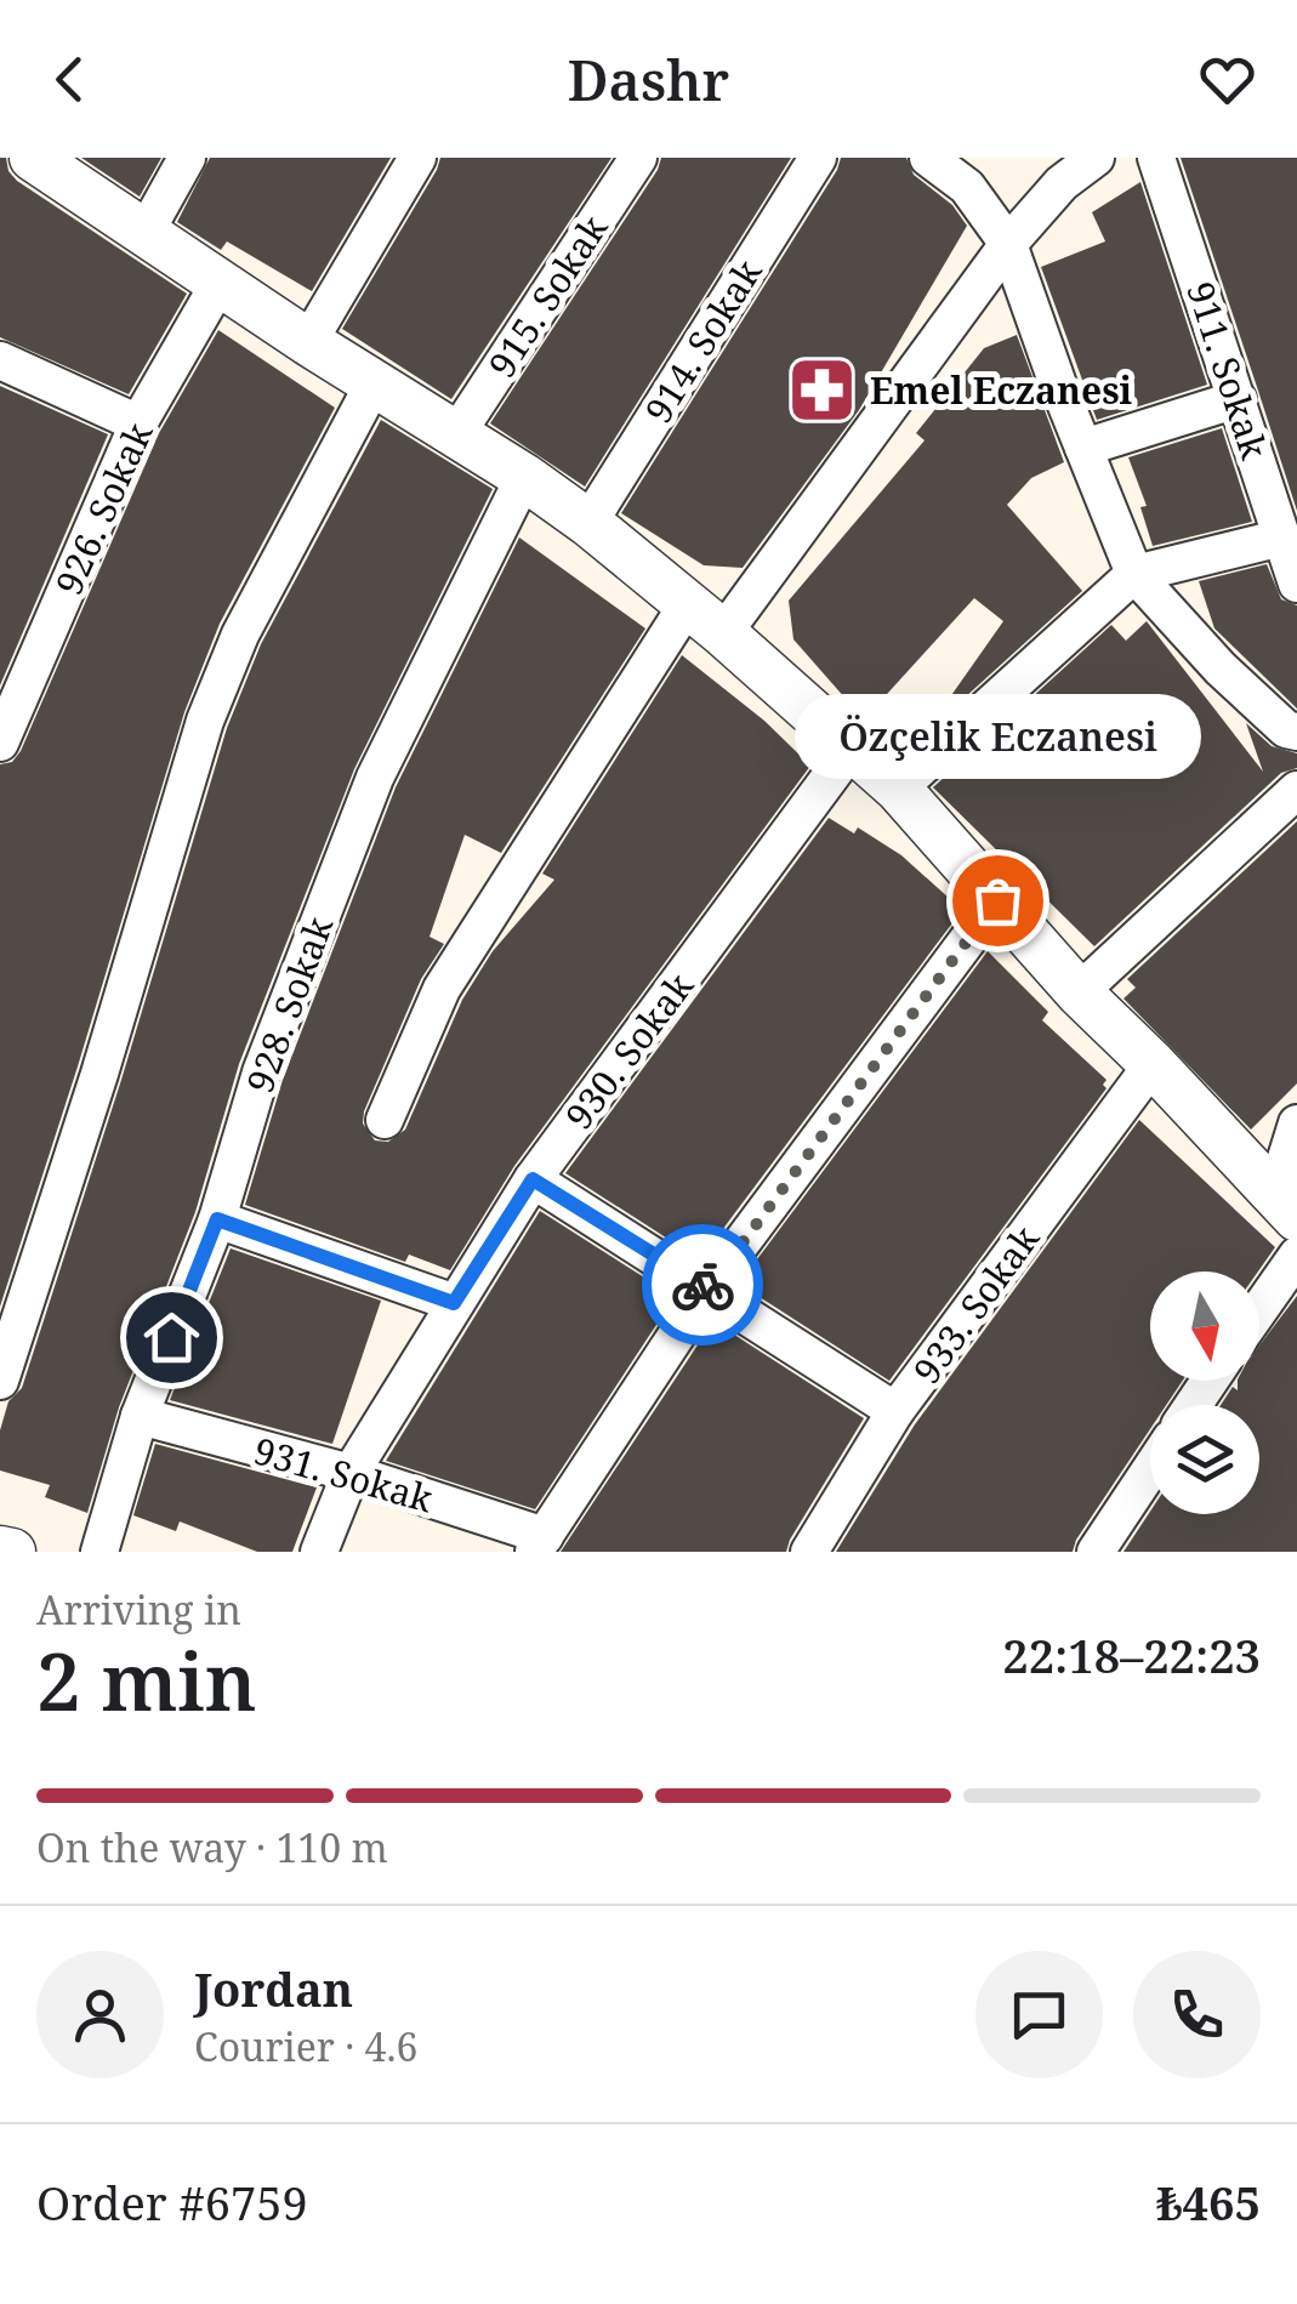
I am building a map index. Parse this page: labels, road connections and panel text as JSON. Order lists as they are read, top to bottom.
{
  "streets": {
    "street": [
      "915. Sokak",
      "914. Sokak",
      "911. Sokak",
      "926. Sokak",
      "928. Sokak",
      "930. Sokak",
      "933. Sokak",
      "931. Sokak"
    ]
  },
  "crossings": [
    ["928. Sokak", "931. Sokak"],
    ["930. Sokak", "931. Sokak"]
  ],
  "places": {
    "pharmacy": ["Emel Eczanesi"],
    "other": ["Özçelik Eczanesi"]
  },
  "north": "bottom",
  "page": {
    "header": "Dashr",
    "bubble": "Özçelik Eczanesi",
    "heading": ["2 min", "Arriving in", "22:18–22:23"],
    "panel": [
      "Jordan",
      "Courier · 4.6",
      "Order #6759",
      "₺465"
    ],
    "bar": "On the way · 110 m"
  }
}
